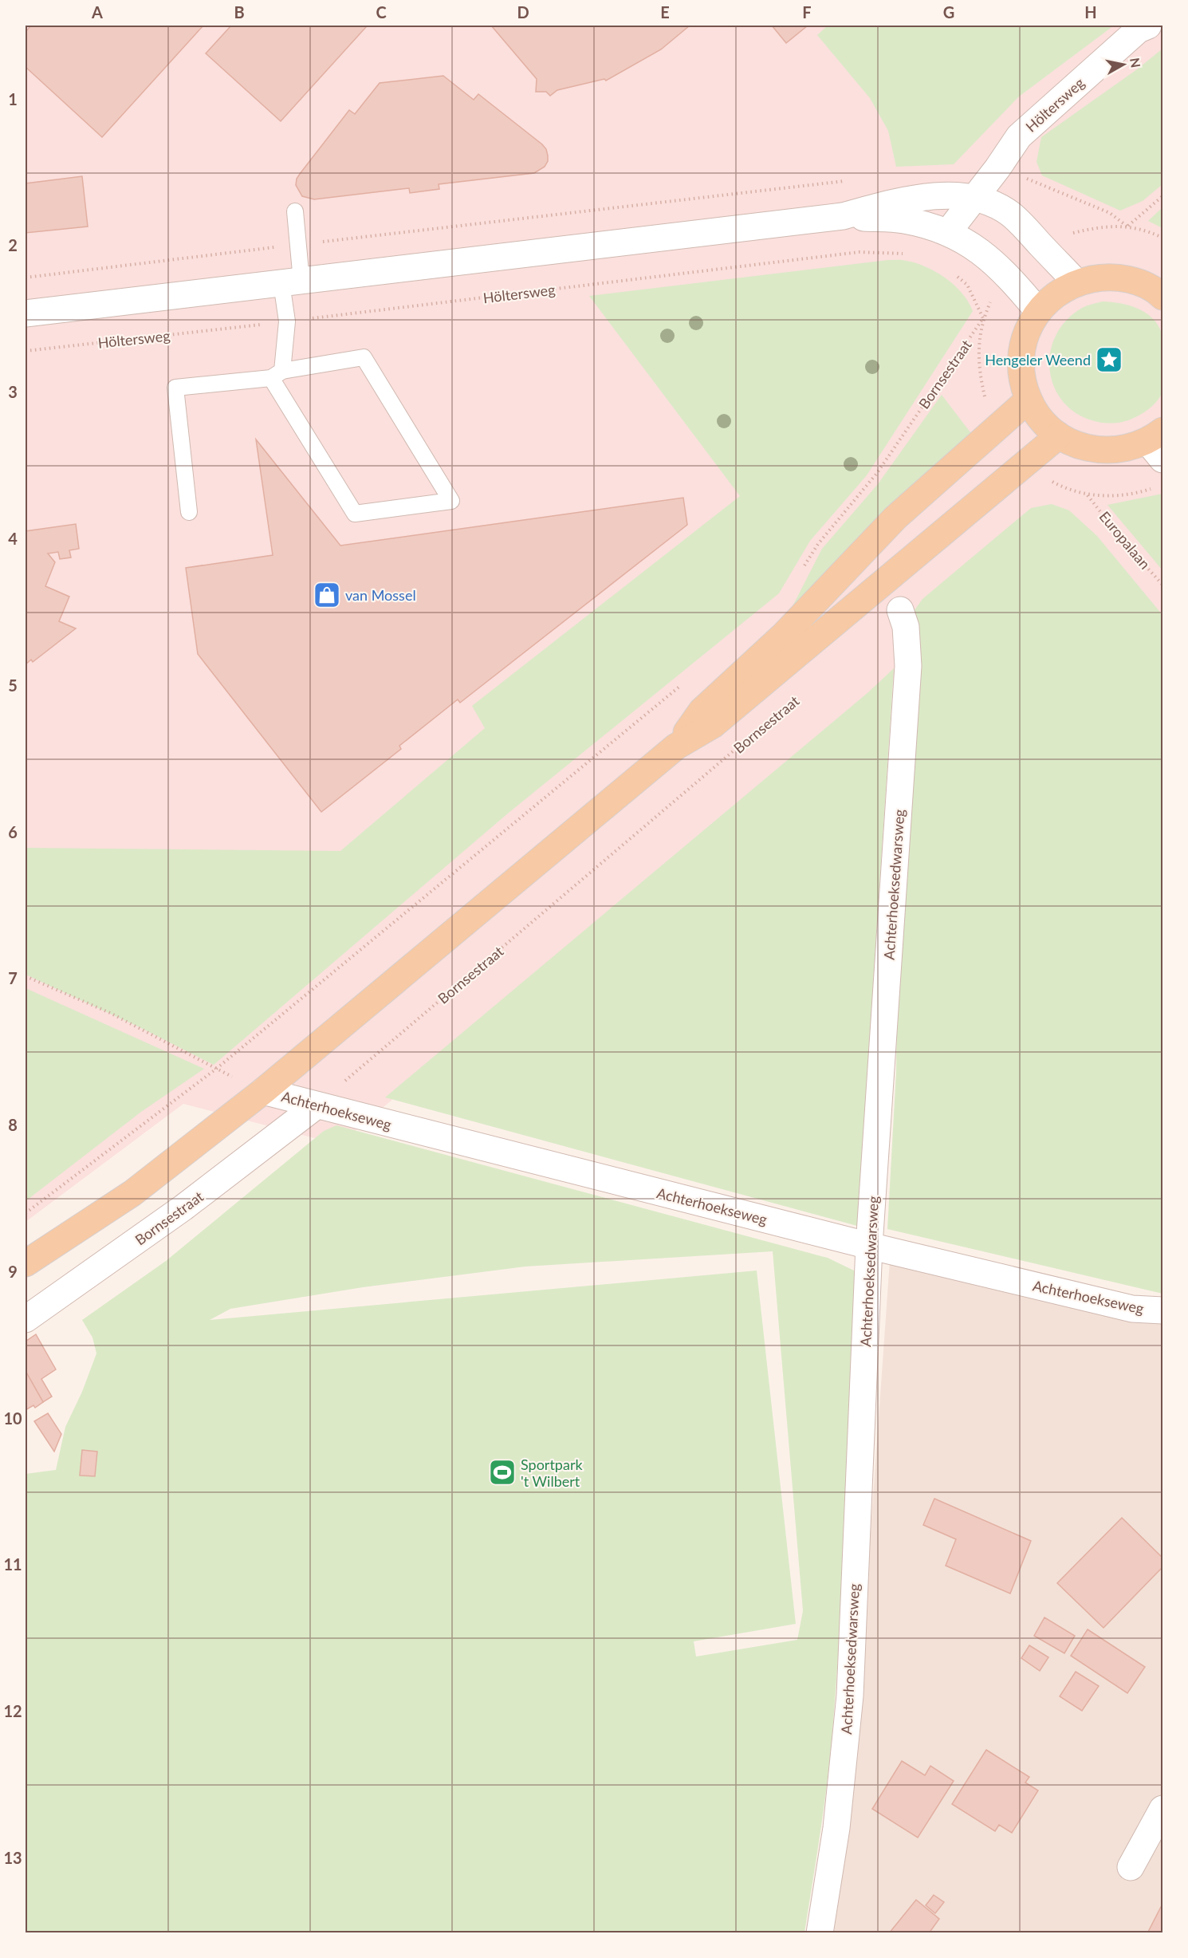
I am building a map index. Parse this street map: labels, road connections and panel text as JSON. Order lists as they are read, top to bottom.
{
  "streets": {
    "street": [
      "Höltersweg",
      "Bornsestraat",
      "Achterhoeksedwarsweg",
      "Achterhoekseweg"
    ],
    "path": ["Europalaan"]
  },
  "crossings": [
    ["Bornsestraat", "Achterhoekseweg"],
    ["Achterhoeksedwarsweg", "Achterhoekseweg"]
  ],
  "places": {
    "place": ["Hengeler Weend"],
    "shop": ["van Mossel"],
    "sports": ["Sportpark 't Wilbert"]
  },
  "north": "right",
  "grid": {
    "columns": [
      "A",
      "B",
      "C",
      "D",
      "E",
      "F",
      "G",
      "H"
    ],
    "rows": [
      "1",
      "2",
      "3",
      "4",
      "5",
      "6",
      "7",
      "8",
      "9",
      "10",
      "11",
      "12",
      "13"
    ]
  }
}
